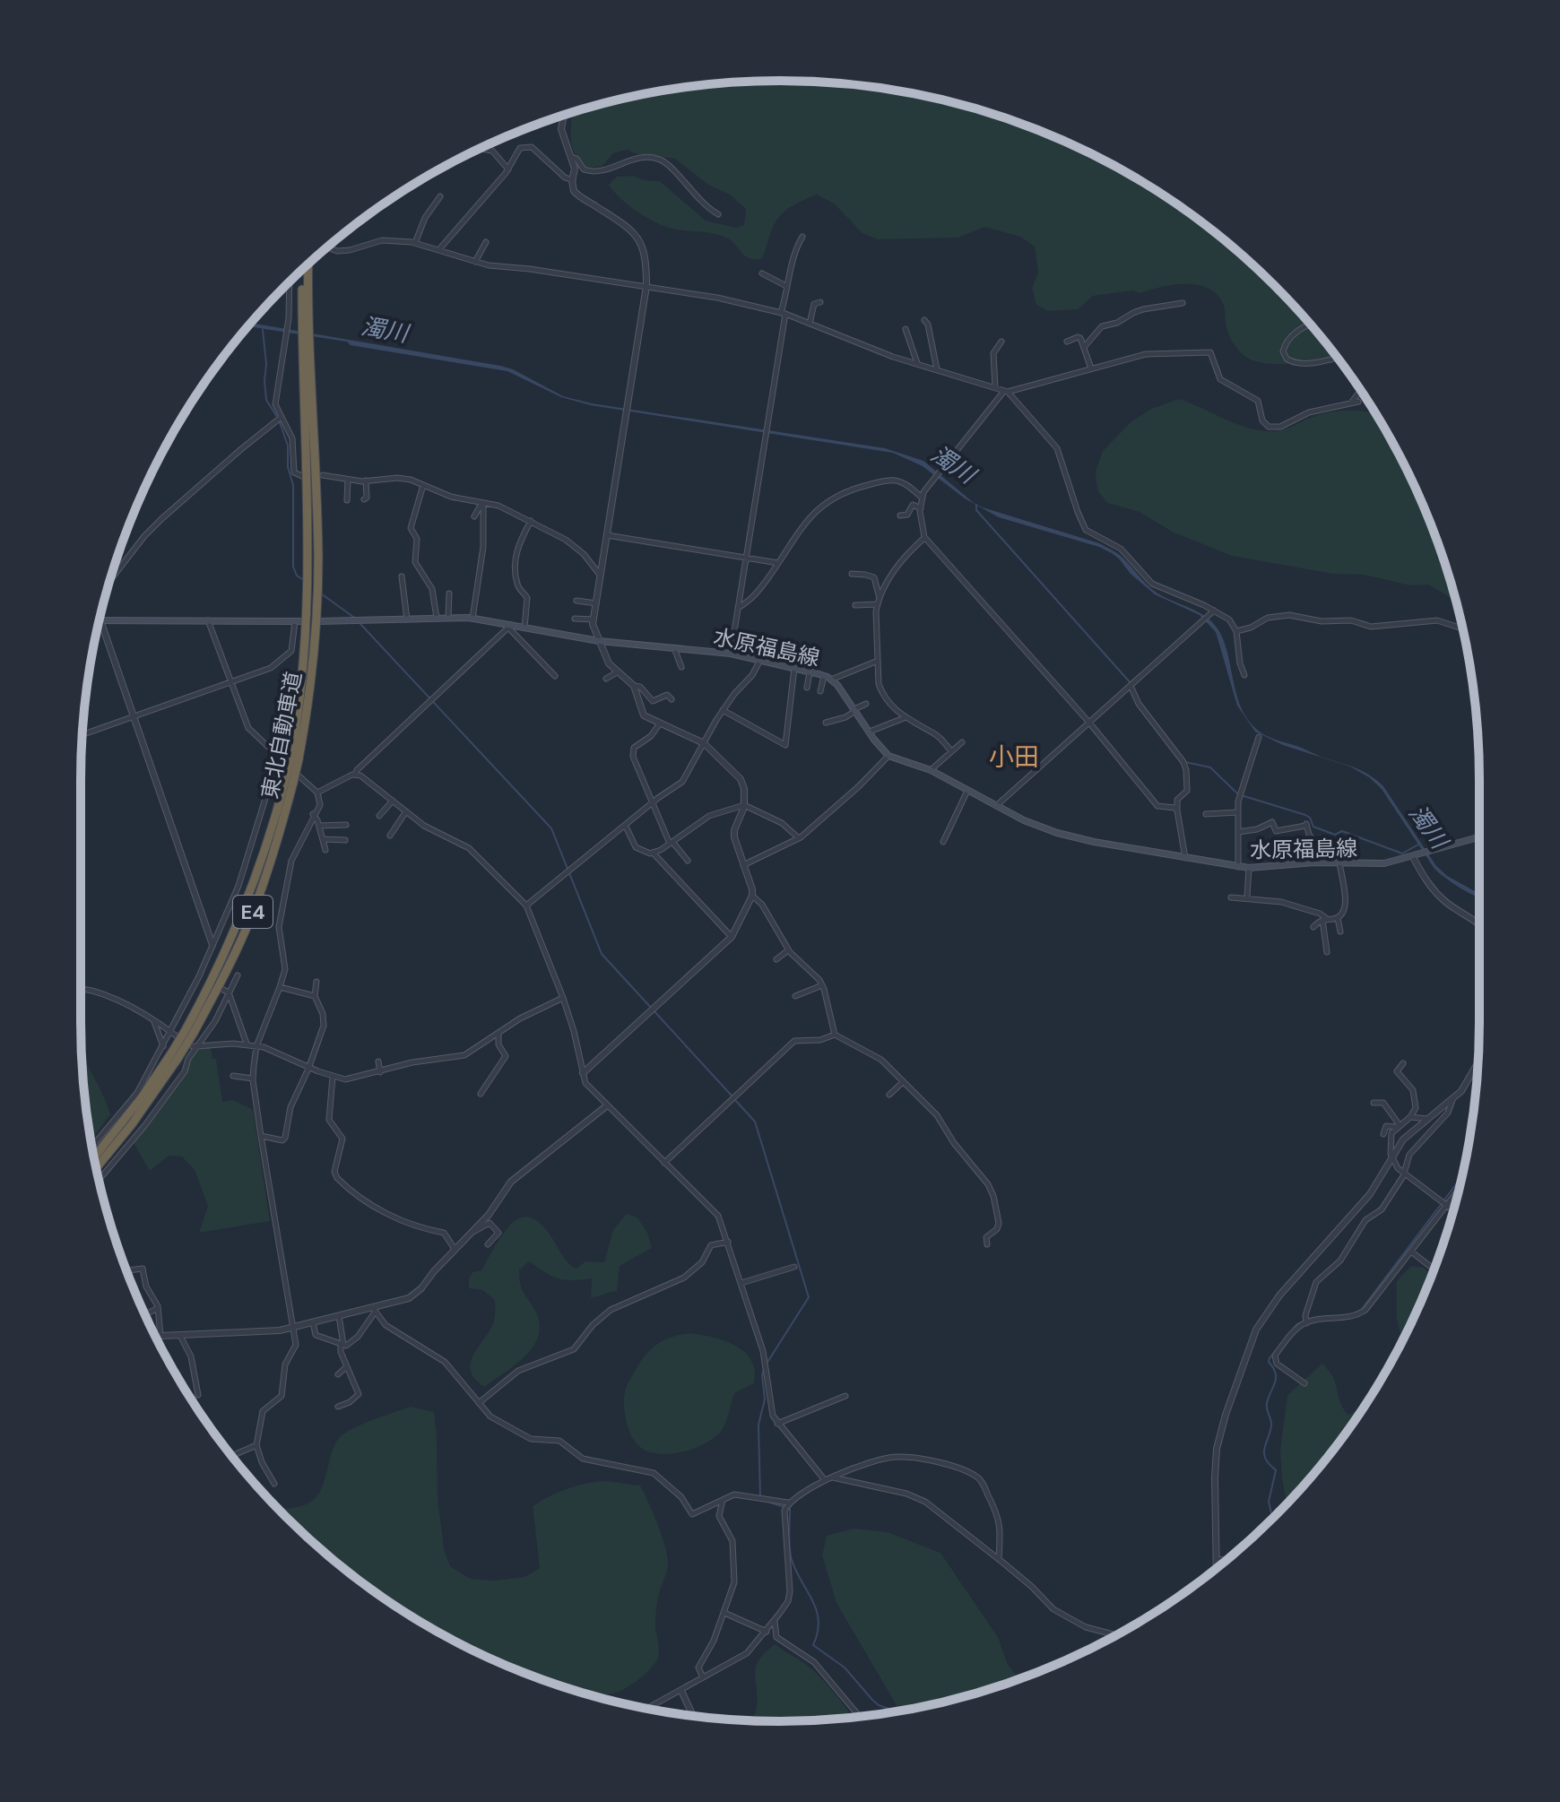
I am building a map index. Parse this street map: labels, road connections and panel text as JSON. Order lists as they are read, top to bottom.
{
  "streets": {
    "highway": ["東北自動車道", "E4"],
    "main road": ["水原福島線"]
  },
  "crossings": [
    ["水原福島線", "東北自動車道"]
  ],
  "districts": ["小田"],
  "water": ["濁川"]
}
